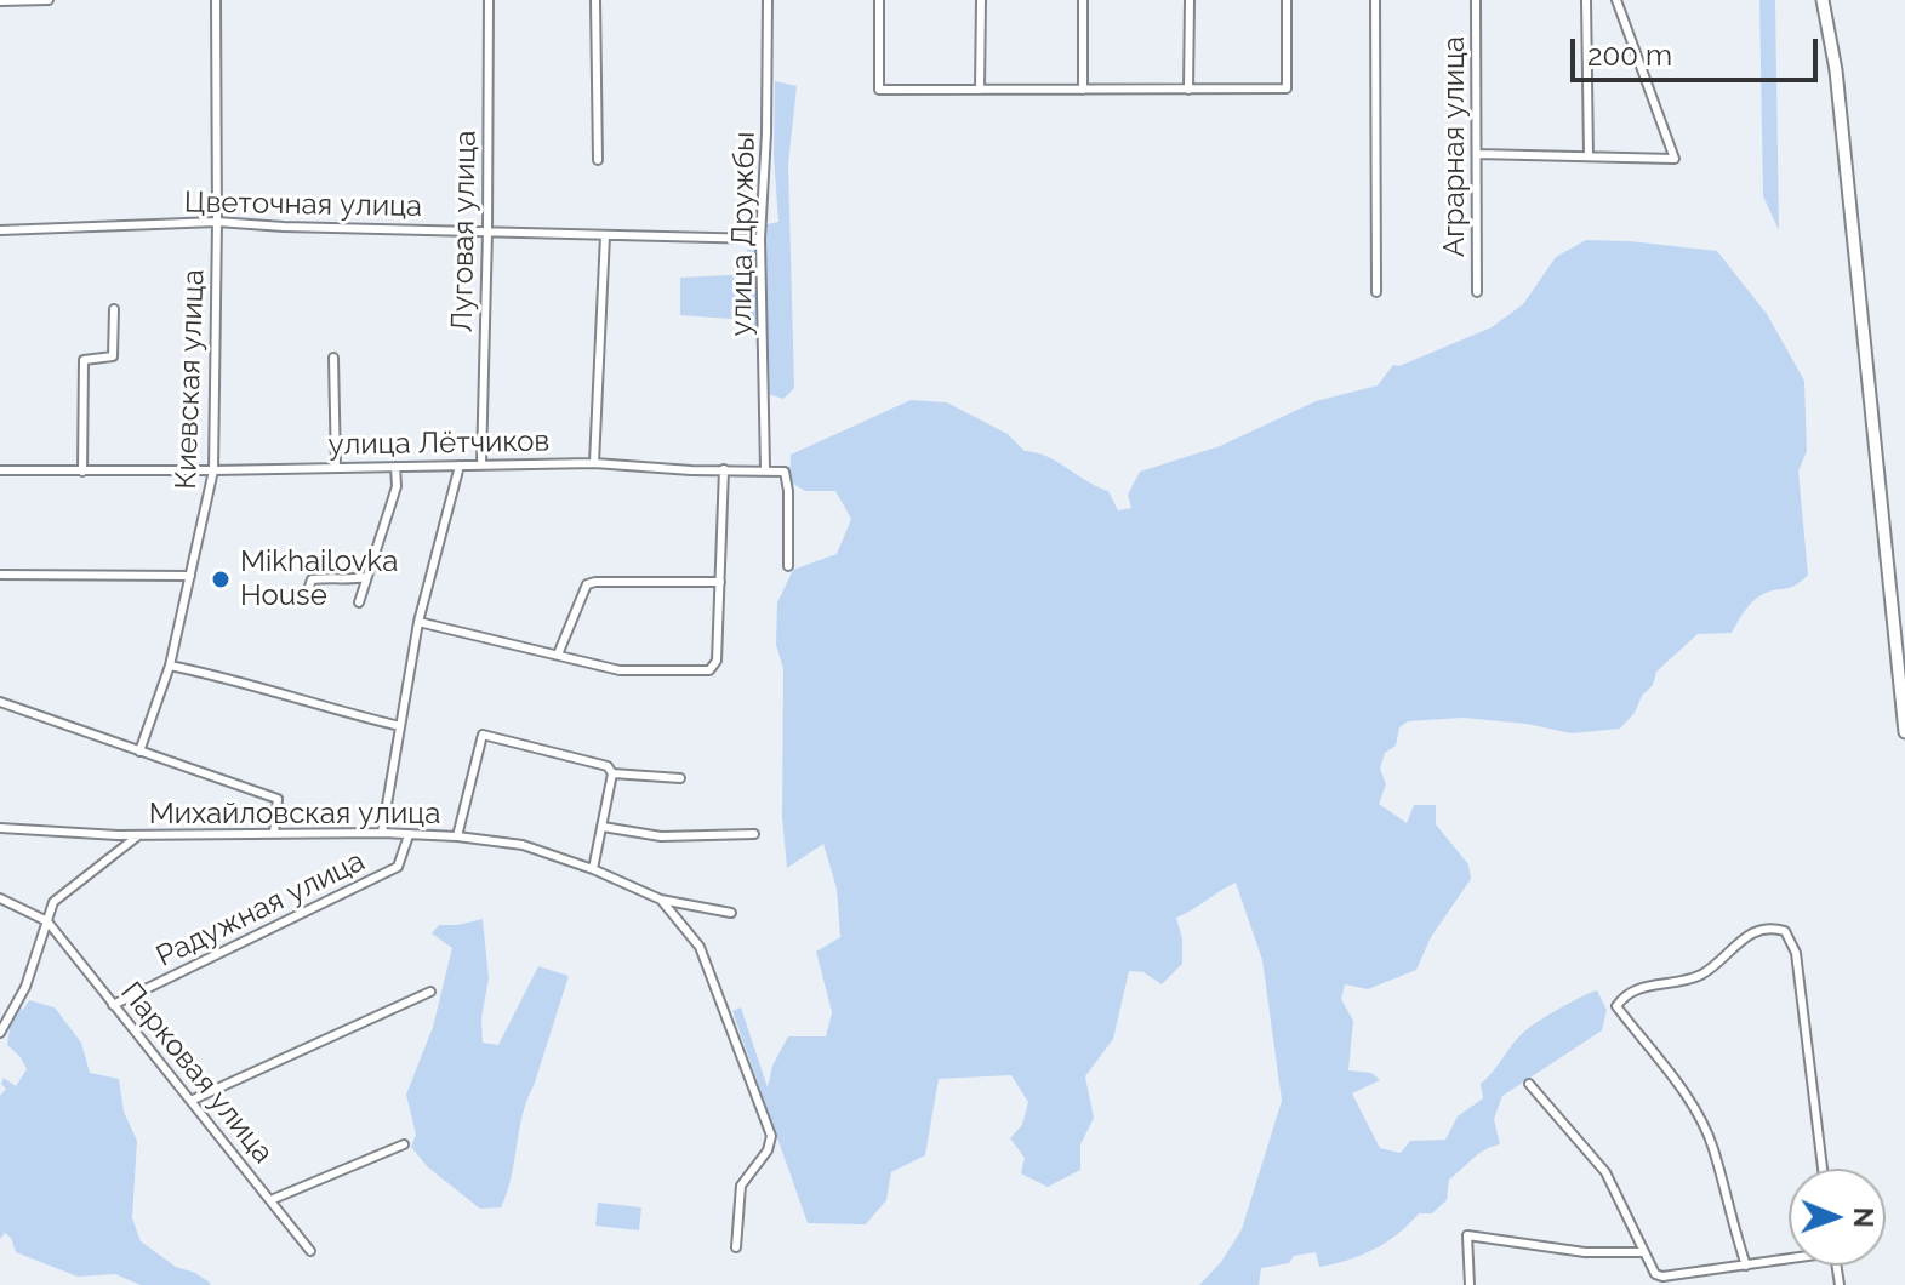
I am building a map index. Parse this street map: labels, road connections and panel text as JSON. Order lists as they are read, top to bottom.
{
  "streets": {
    "street": [
      "Аграрная улица",
      "Цветочная улица",
      "Луговая улица",
      "улица Дружбы",
      "Киевская улица",
      "улица Лётчиков",
      "Михайловская улица",
      "Радужная улица",
      "Парковая улица"
    ]
  },
  "crossings": [
    ["Цветочная улица", "Луговая улица"],
    ["Цветочная улица", "улица Дружбы"],
    ["Цветочная улица", "Киевская улица"],
    ["Луговая улица", "улица Лётчиков"],
    ["улица Дружбы", "улица Лётчиков"],
    ["Киевская улица", "улица Лётчиков"],
    ["Михайловская улица", "Радужная улица"],
    ["Радужная улица", "Парковая улица"]
  ],
  "places": ["Mikhailovka House"],
  "scale_bar": "200 m",
  "north": "right"
}
